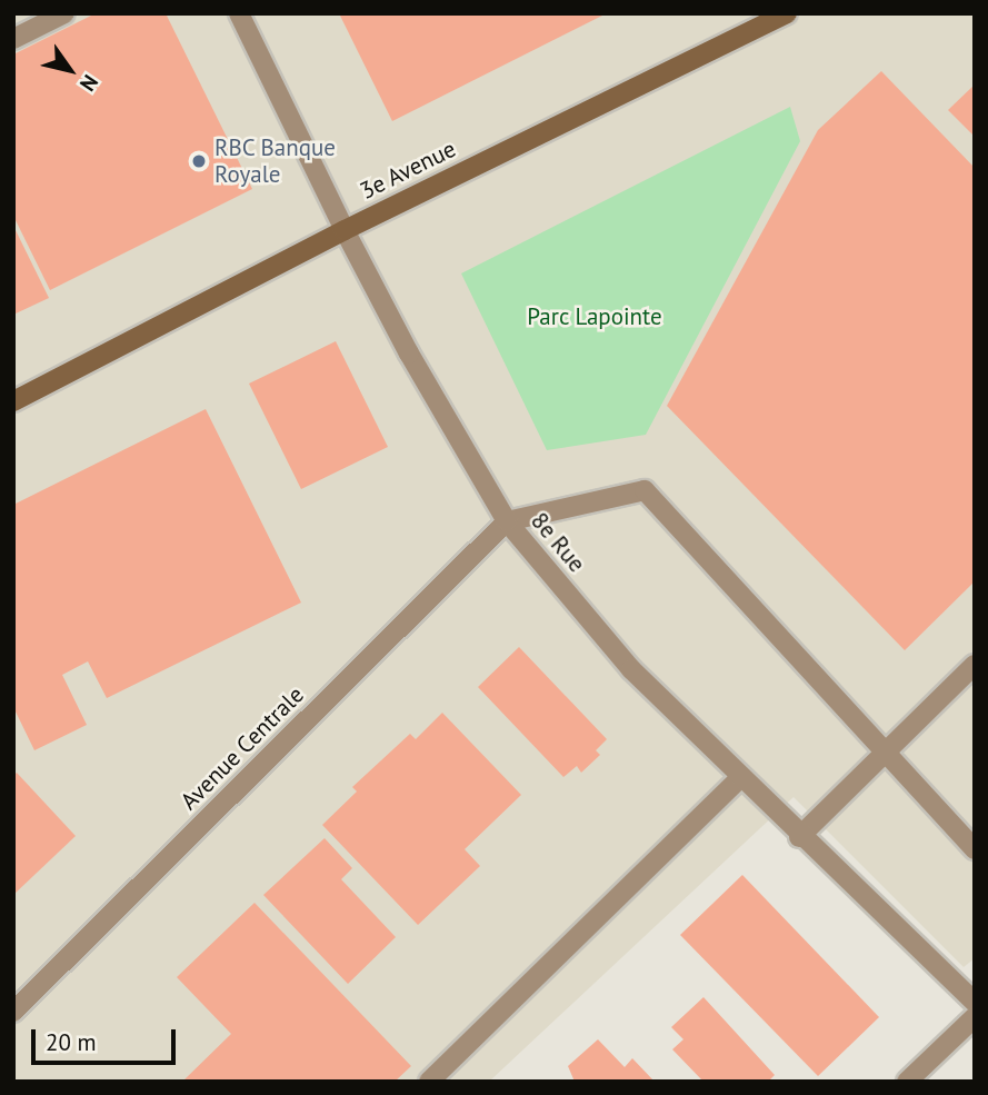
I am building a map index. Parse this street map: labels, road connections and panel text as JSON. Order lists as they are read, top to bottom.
{
  "streets": {
    "main road": ["3e Avenue"],
    "street": ["8e Rue", "Avenue Centrale"]
  },
  "crossings": [
    ["3e Avenue", "8e Rue"],
    ["8e Rue", "Avenue Centrale"]
  ],
  "parks": ["Parc Lapointe"],
  "places": ["RBC Banque Royale"],
  "scale_bar": "20 m",
  "north": "bottom right"
}
